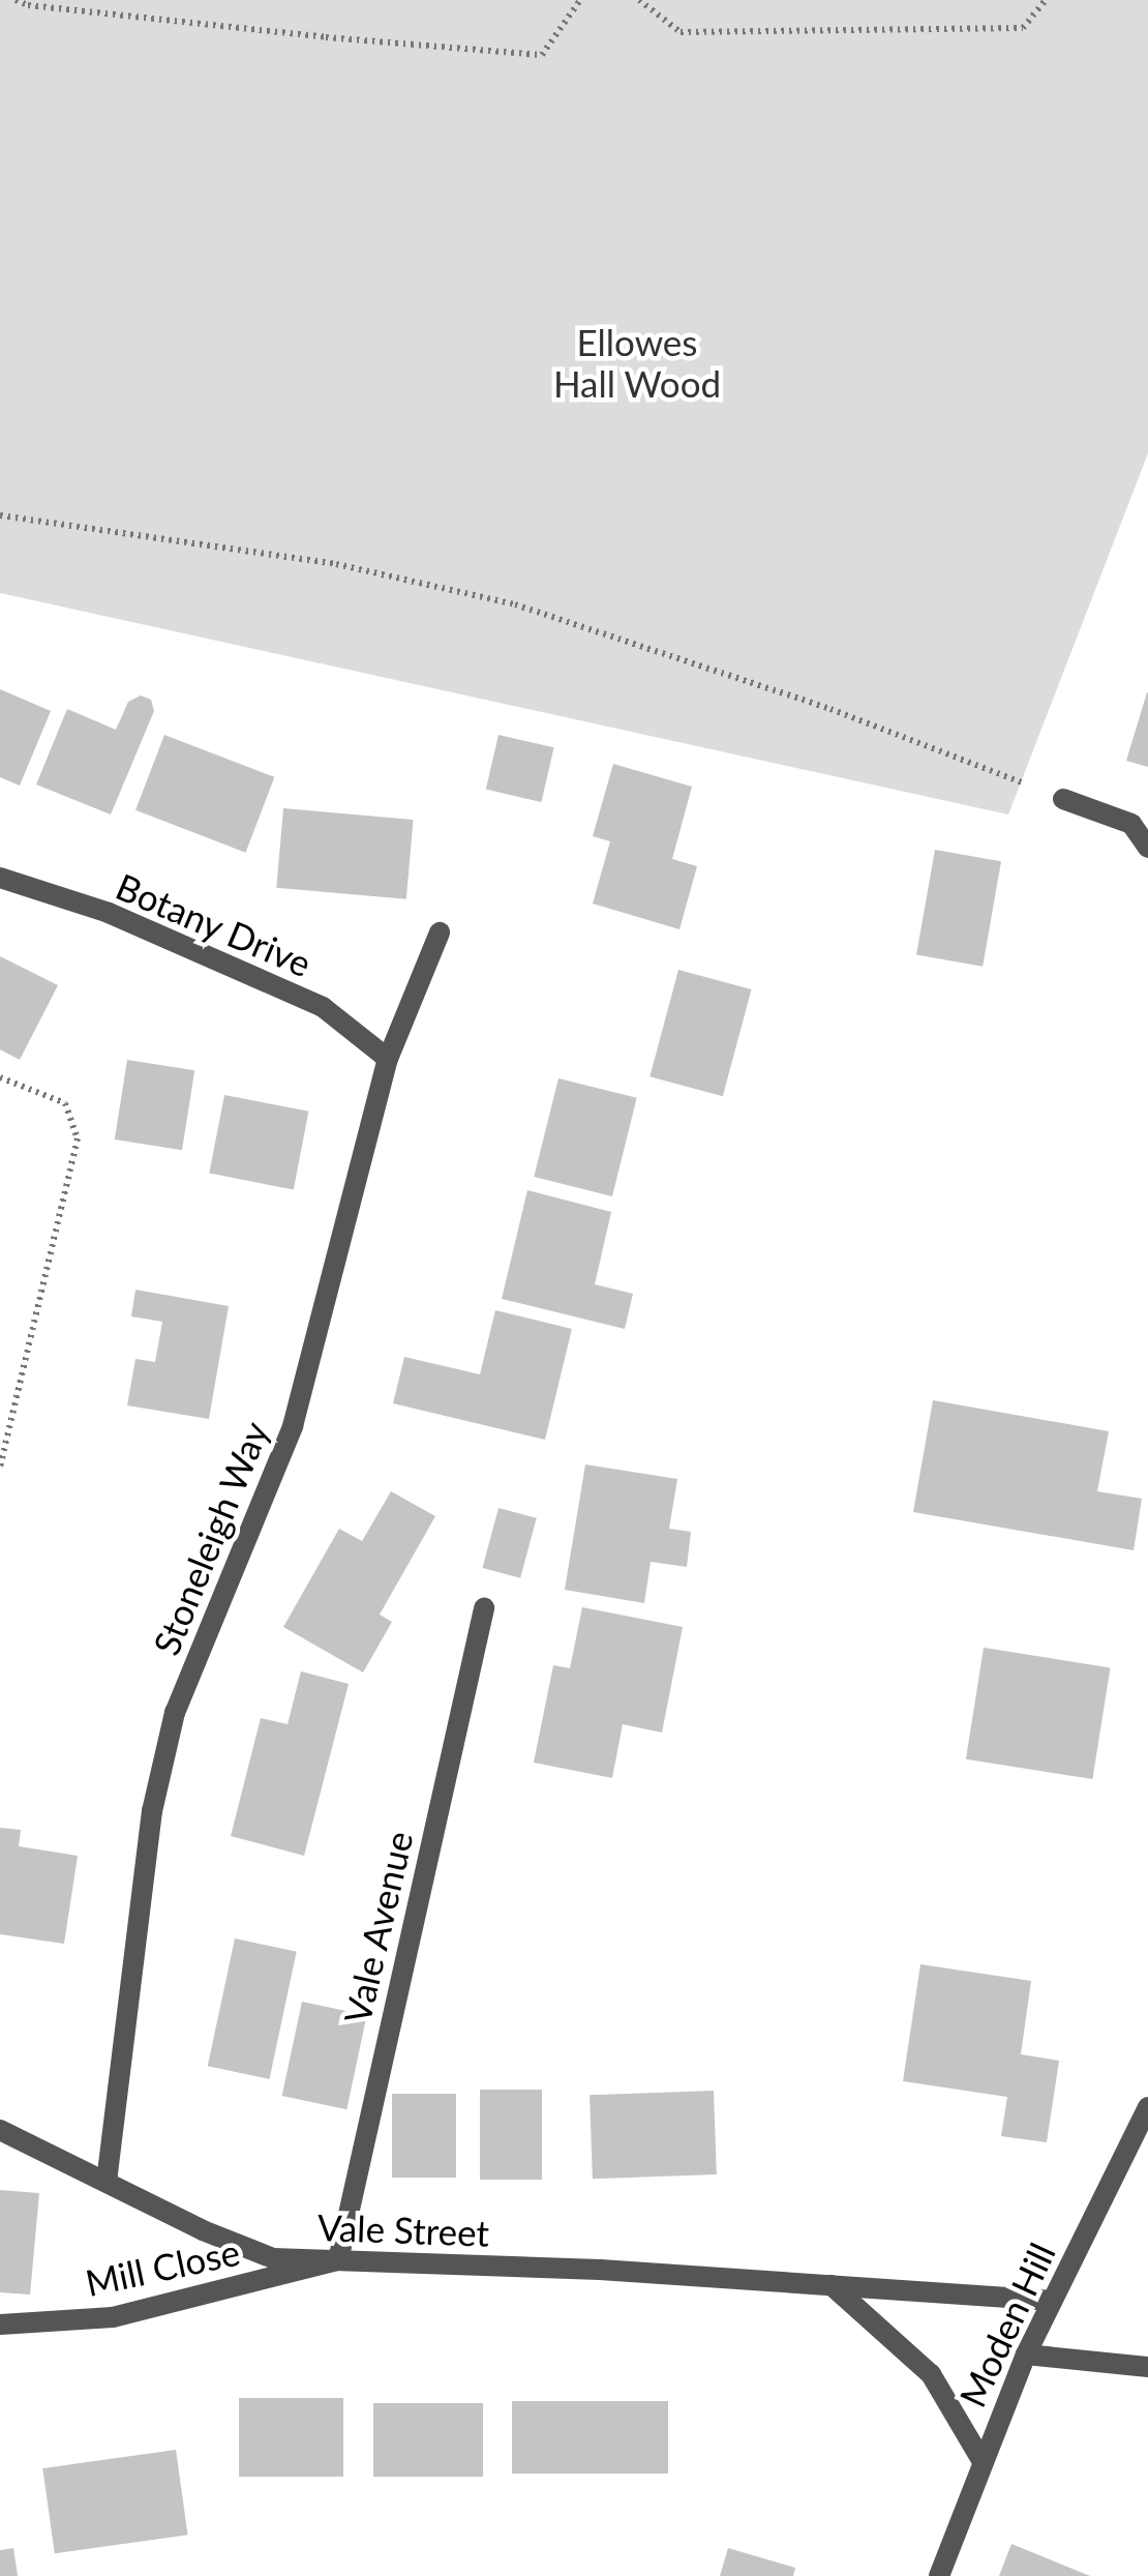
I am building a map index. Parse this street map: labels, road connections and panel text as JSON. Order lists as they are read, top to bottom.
{
  "streets": {
    "street": [
      "Botany Drive",
      "Stoneleigh Way",
      "Vale Avenue",
      "Vale Street",
      "Mill Close",
      "Moden Hill"
    ]
  },
  "crossings": [
    ["Botany Drive", "Stoneleigh Way"],
    ["Stoneleigh Way", "Vale Street"],
    ["Vale Avenue", "Vale Street"],
    ["Vale Avenue", "Mill Close"],
    ["Vale Street", "Mill Close"],
    ["Vale Street", "Moden Hill"]
  ],
  "parks": ["Ellowes Hall Wood"]
}
